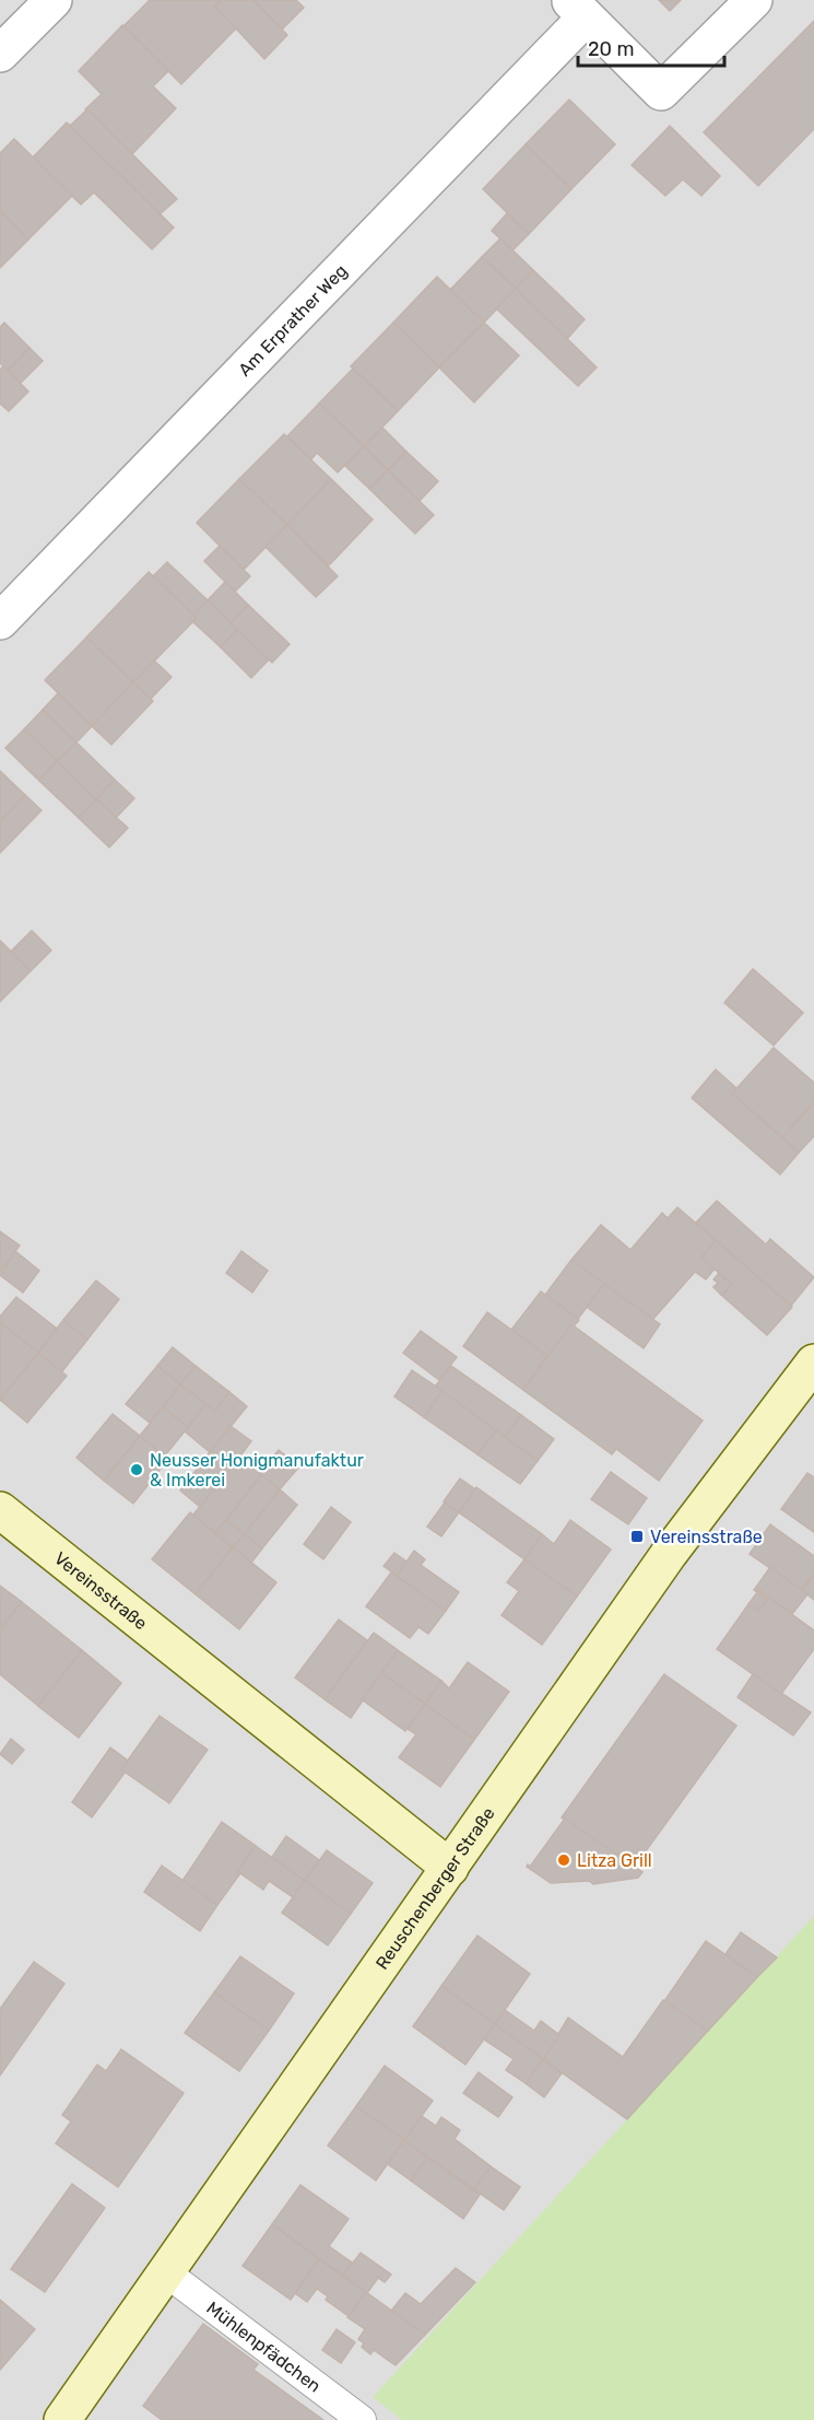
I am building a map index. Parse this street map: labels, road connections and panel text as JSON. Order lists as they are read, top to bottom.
{
  "streets": {
    "main road": ["Vereinsstraße", "Reuschenberger Straße"],
    "street": ["Am Erprather Weg"],
    "lane": ["Mühlenpfädchen"]
  },
  "crossings": [
    ["Vereinsstraße", "Reuschenberger Straße"],
    ["Reuschenberger Straße", "Mühlenpfädchen"]
  ],
  "places": {
    "other": ["Neusser Honigmanufaktur & Imkerei", "Litza Grill"],
    "transit": ["Vereinsstraße"]
  },
  "scale_bar": "20 m"
}
